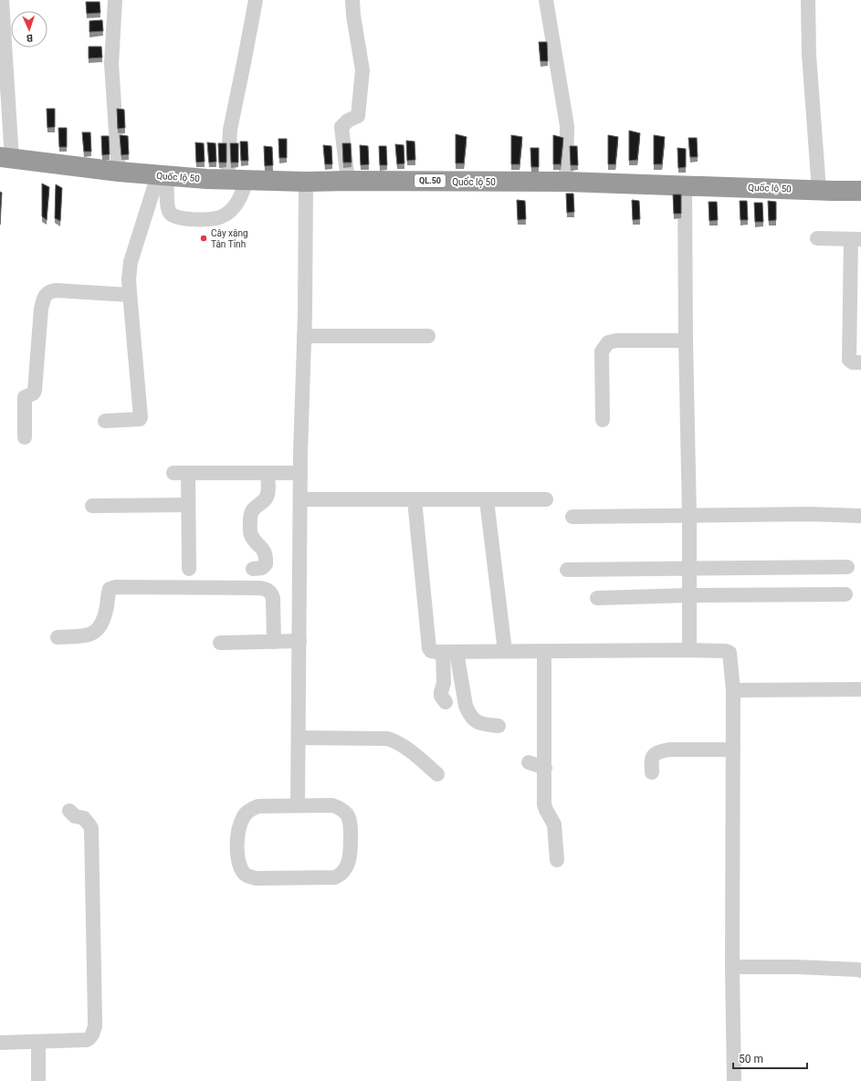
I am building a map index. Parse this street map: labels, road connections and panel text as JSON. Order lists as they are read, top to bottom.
{
  "streets": {
    "highway": ["Quốc lộ 50", "QL.50"]
  },
  "places": ["Cây xăng Tân Tỉnh"],
  "scale_bar": "50 m",
  "north": "bottom"
}
